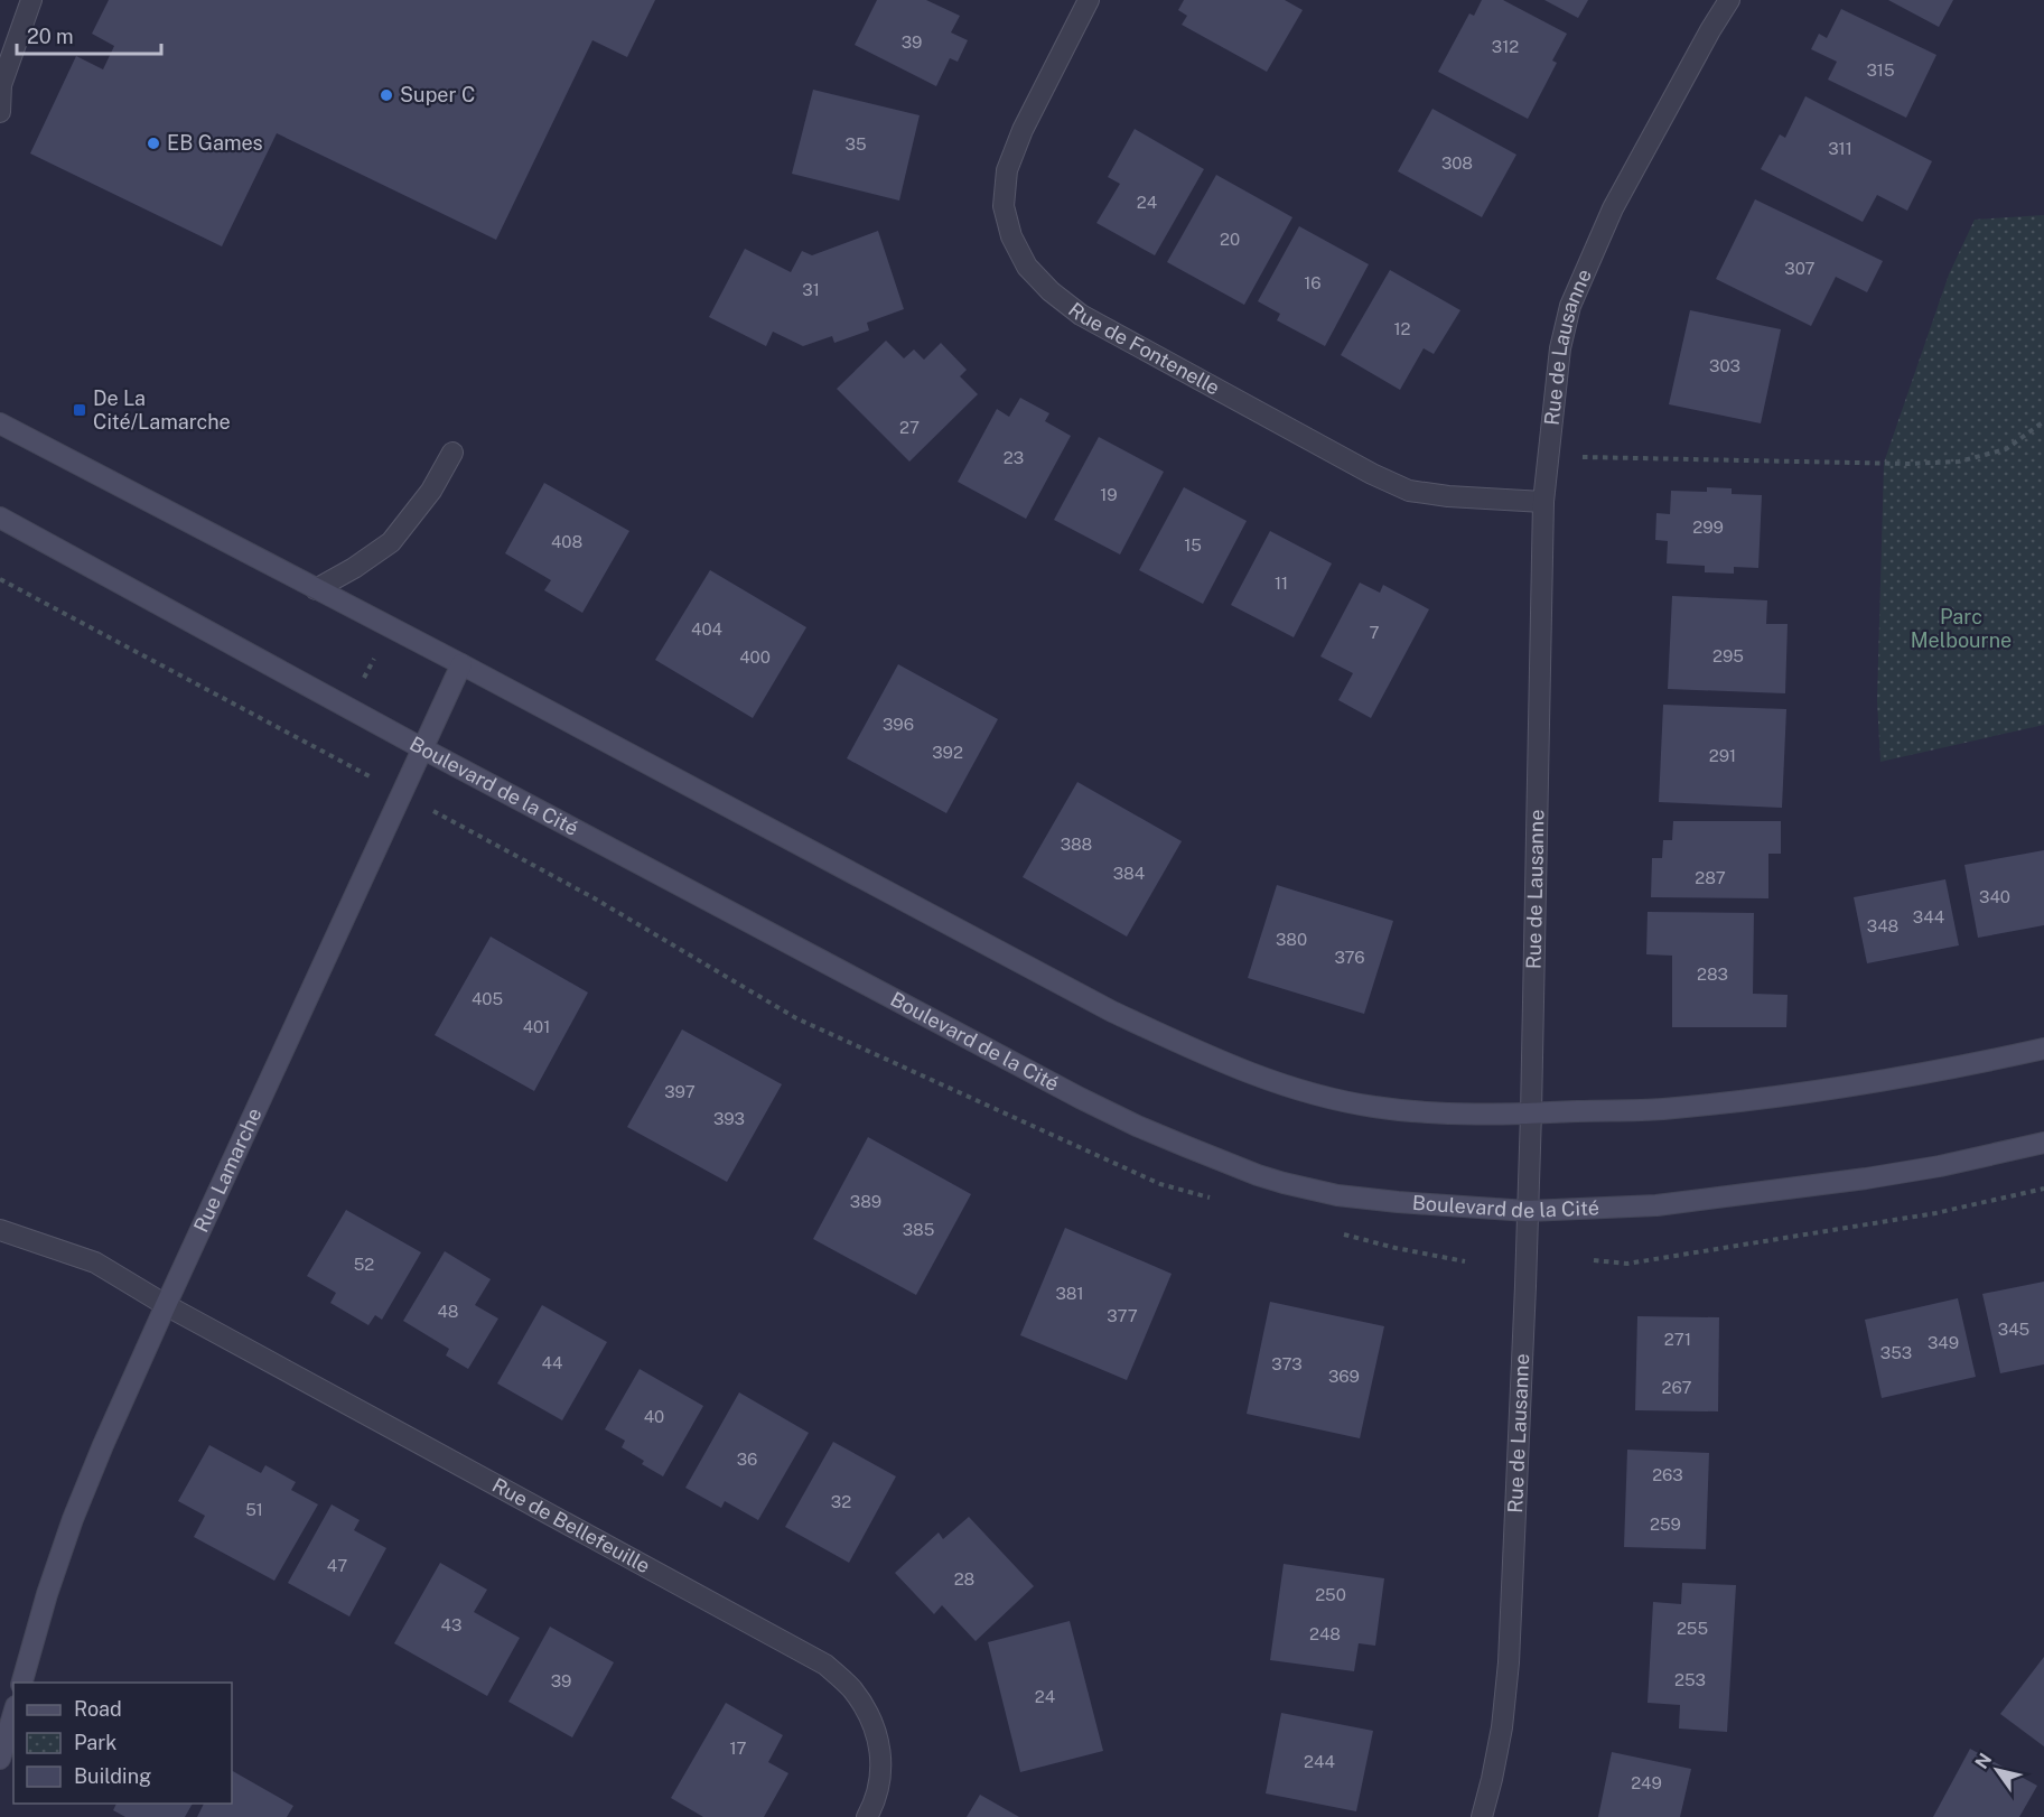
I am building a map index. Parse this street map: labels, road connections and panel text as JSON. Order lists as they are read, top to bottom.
{
  "streets": {
    "street": [
      "Rue de Fontenelle",
      "Rue de Lausanne",
      "Boulevard de la Cité",
      "Rue Lamarche",
      "Rue de Bellefeuille"
    ]
  },
  "crossings": [
    ["Rue de Fontenelle", "Rue de Lausanne"],
    ["Rue de Lausanne", "Boulevard de la Cité"],
    ["Boulevard de la Cité", "Rue Lamarche"],
    ["Rue Lamarche", "Rue de Bellefeuille"]
  ],
  "parks": ["Parc Melbourne"],
  "places": {
    "other": ["Super C", "EB Games"],
    "transit": ["De La Cité/Lamarche"]
  },
  "house_numbers": [
    "39",
    "312",
    "315",
    "35",
    "311",
    "308",
    "24",
    "20",
    "307",
    "16",
    "31",
    "12",
    "303",
    "27",
    "23",
    "19",
    "299",
    "408",
    "15",
    "11",
    "404",
    "7",
    "295",
    "400",
    "396",
    "392",
    "291",
    "388",
    "384",
    "287",
    "340",
    "344",
    "348",
    "380",
    "376",
    "283",
    "405",
    "401",
    "397",
    "393",
    "389",
    "385",
    "52",
    "381",
    "48",
    "377",
    "345",
    "271",
    "349",
    "353",
    "44",
    "373",
    "369",
    "267",
    "40",
    "36",
    "263",
    "32",
    "51",
    "259",
    "47",
    "28",
    "250",
    "43",
    "255",
    "248",
    "253",
    "39",
    "24",
    "17",
    "244",
    "249"
  ],
  "legend": ["Road", "Park", "Building"],
  "scale_bar": "20 m",
  "north": "top left"
}
